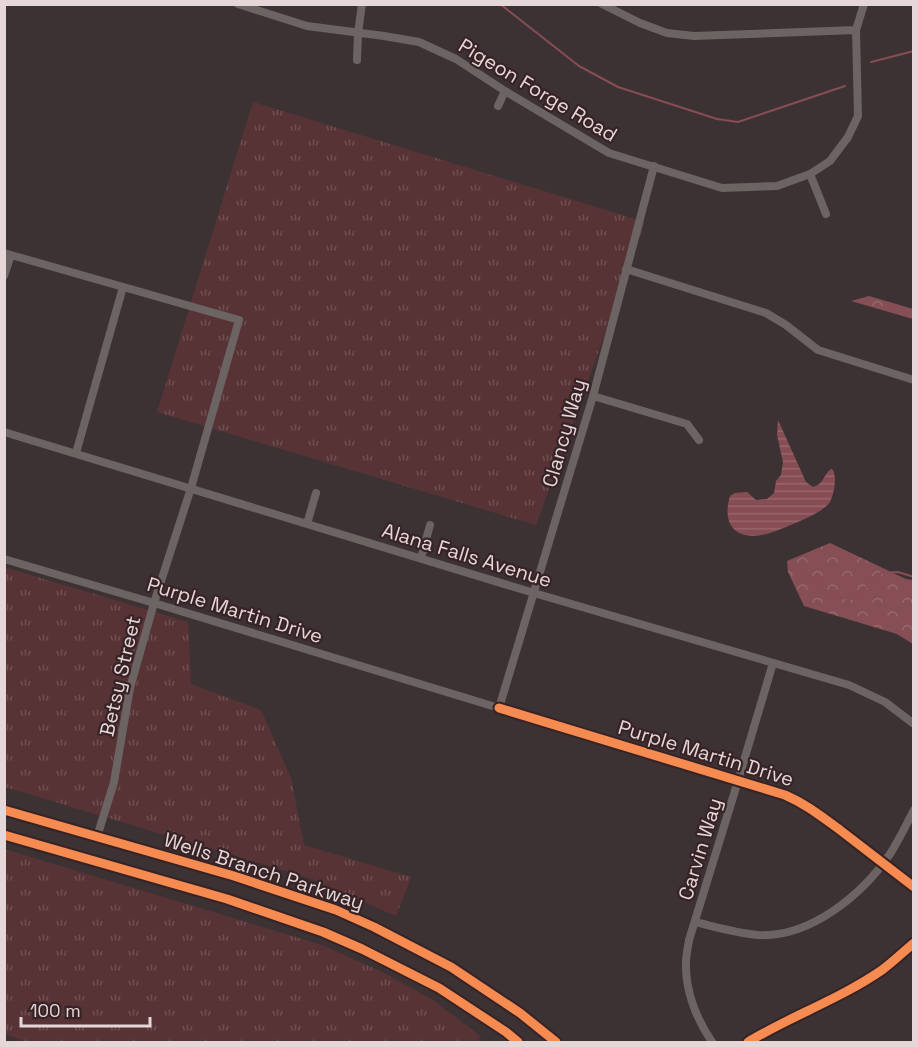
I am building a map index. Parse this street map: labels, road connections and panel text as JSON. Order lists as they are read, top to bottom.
{
  "streets": {
    "street": [
      "Pigeon Forge Road",
      "Clancy Way",
      "Alana Falls Avenue",
      "Purple Martin Drive",
      "Betsy Street",
      "Carvin Way",
      "Wells Branch Parkway"
    ]
  },
  "crossings": [
    ["Pigeon Forge Road", "Clancy Way"],
    ["Clancy Way", "Alana Falls Avenue"],
    ["Clancy Way", "Purple Martin Drive"],
    ["Alana Falls Avenue", "Betsy Street"],
    ["Alana Falls Avenue", "Carvin Way"],
    ["Purple Martin Drive", "Betsy Street"],
    ["Purple Martin Drive", "Carvin Way"],
    ["Betsy Street", "Wells Branch Parkway"]
  ],
  "scale_bar": "100 m"
}
